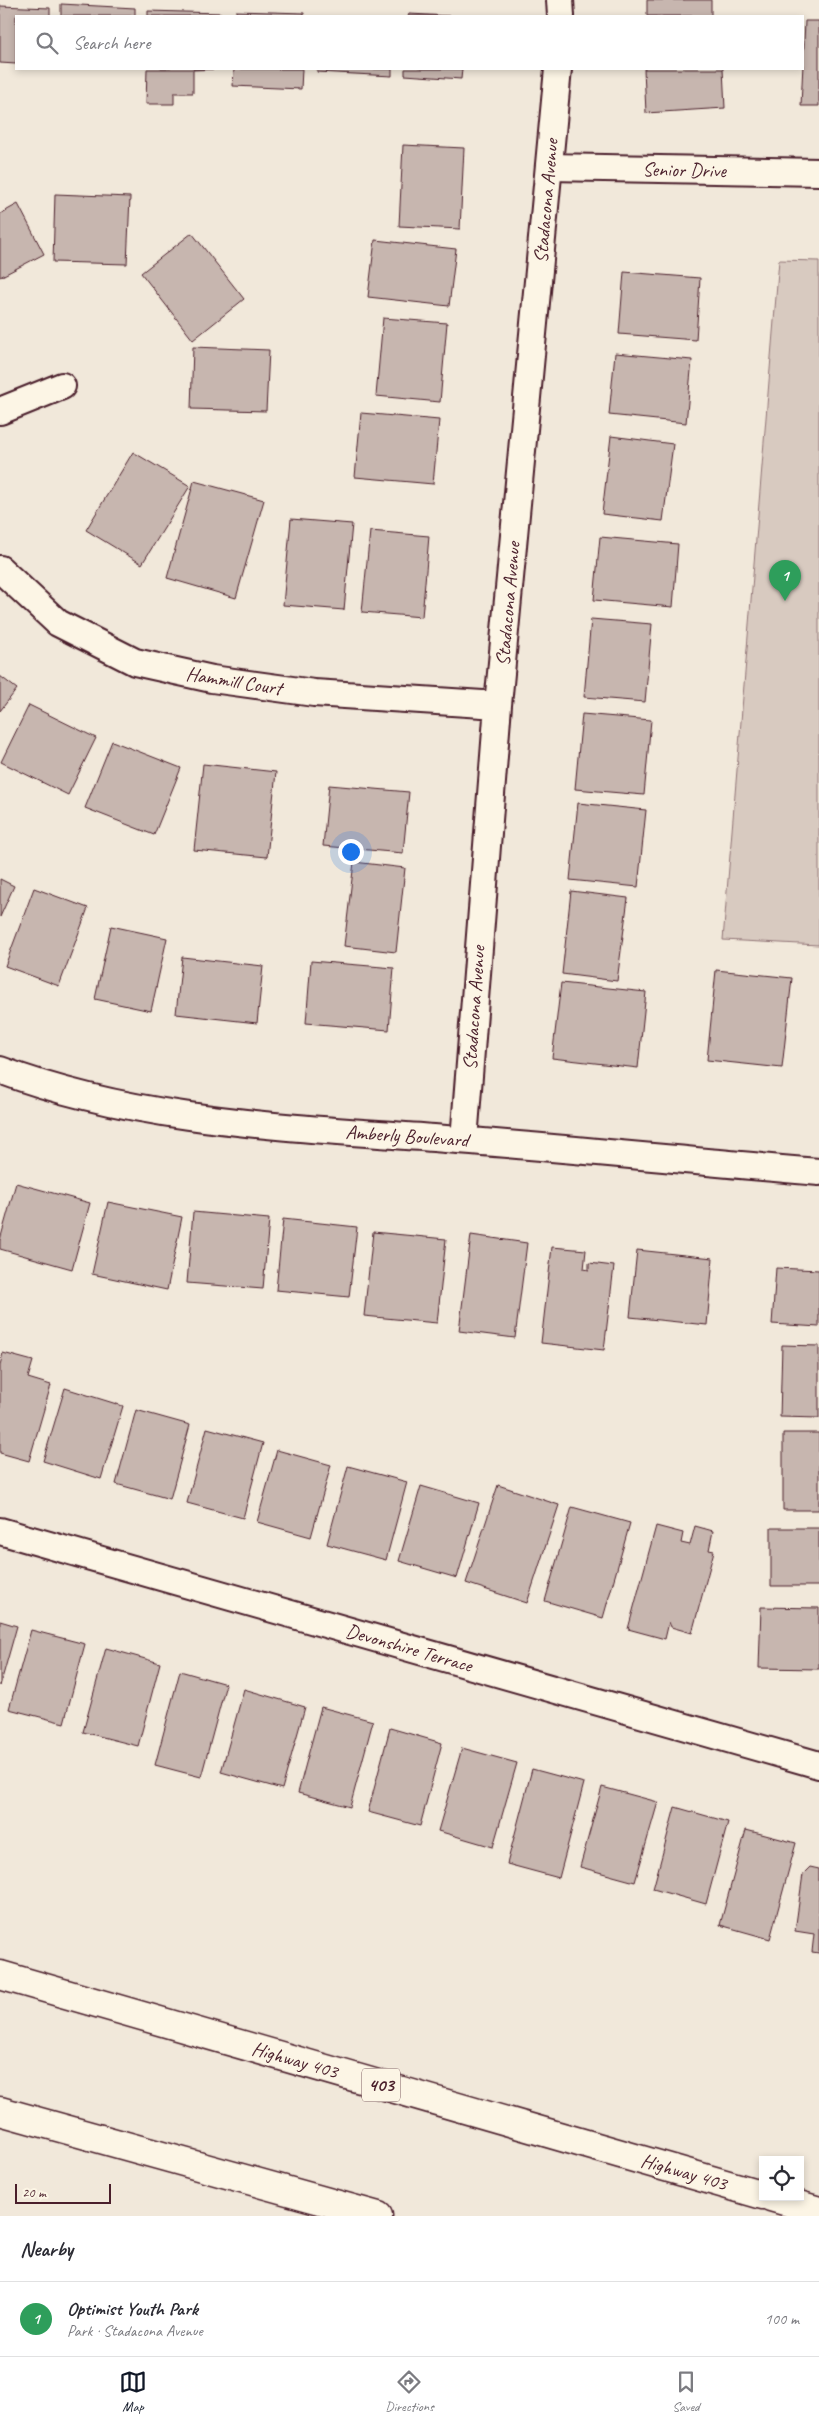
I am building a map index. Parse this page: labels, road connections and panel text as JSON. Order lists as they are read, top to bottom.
{
  "streets": {
    "highway": ["Highway 403", "403"],
    "street": [
      "Senior Drive",
      "Stadacona Avenue",
      "Hammill Court",
      "Amberly Boulevard",
      "Devonshire Terrace"
    ]
  },
  "crossings": [
    ["Senior Drive", "Stadacona Avenue"],
    ["Stadacona Avenue", "Hammill Court"],
    ["Stadacona Avenue", "Amberly Boulevard"]
  ],
  "scale_bar": "20 m",
  "page": {
    "search": "Search here",
    "pins": "1",
    "scale": "20 m",
    "heading": "Nearby",
    "list": [
      {
        "mark": "1",
        "name": "Optimist Youth Park",
        "note": "Park · Stadacona Avenue",
        "value": "100 m"
      }
    ],
    "nav": ["Map", "Directions", "Saved"]
  }
}
